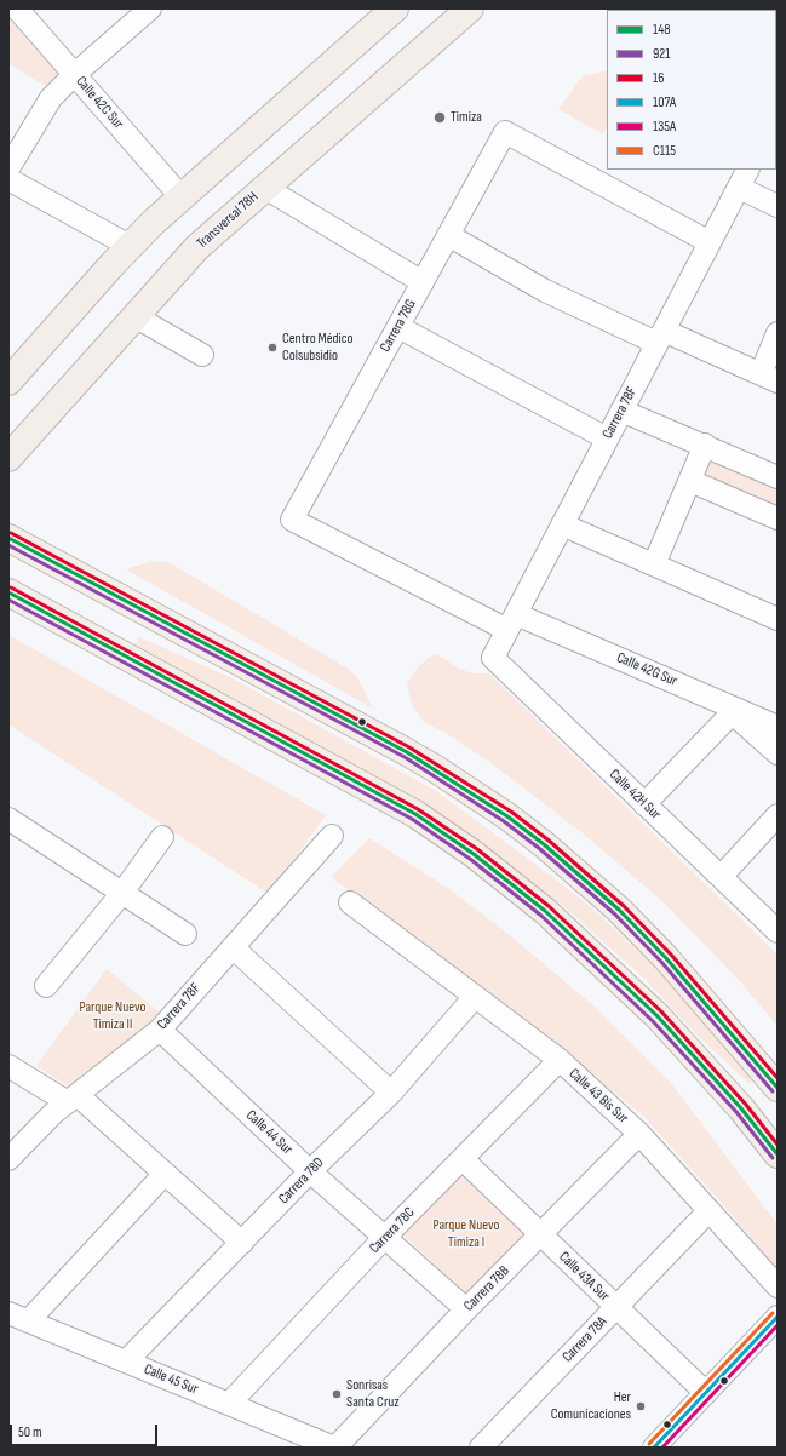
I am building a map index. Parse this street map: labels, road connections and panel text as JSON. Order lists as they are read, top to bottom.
{
  "streets": {
    "main road": ["Transversal 78H"],
    "street": [
      "Calle 42C Sur",
      "Carrera 78G",
      "Carrera 78F",
      "Calle 42G Sur",
      "Calle 42H Sur",
      "Calle 43 Bis Sur",
      "Calle 44 Sur",
      "Carrera 78D",
      "Carrera 78C",
      "Calle 43A Sur",
      "Carrera 78B",
      "Carrera 78A",
      "Calle 45 Sur"
    ]
  },
  "crossings": [
    ["Carrera 78G", "Carrera 78F"],
    ["Carrera 78G", "Calle 42G Sur"],
    ["Carrera 78F", "Calle 42G Sur"],
    ["Carrera 78F", "Calle 42H Sur"],
    ["Carrera 78F", "Calle 44 Sur"],
    ["Calle 43 Bis Sur", "Carrera 78D"],
    ["Calle 43 Bis Sur", "Carrera 78C"],
    ["Calle 43 Bis Sur", "Carrera 78B"],
    ["Calle 43 Bis Sur", "Carrera 78A"],
    ["Calle 44 Sur", "Carrera 78D"],
    ["Calle 44 Sur", "Carrera 78C"],
    ["Calle 44 Sur", "Carrera 78B"],
    ["Carrera 78D", "Calle 45 Sur"],
    ["Carrera 78C", "Calle 43A Sur"],
    ["Carrera 78C", "Calle 45 Sur"],
    ["Calle 43A Sur", "Carrera 78B"],
    ["Calle 43A Sur", "Carrera 78A"],
    ["Carrera 78B", "Calle 45 Sur"]
  ],
  "parks": ["Parque Nuevo Timiza II", "Parque Nuevo Timiza I"],
  "places": [
    "Timiza",
    "Centro Médico Colsubsidio",
    "Sonrisas Santa Cruz",
    "Her Comunicaciones"
  ],
  "lines": [
    "transit line 16",
    "transit line 148",
    "transit line 921",
    "transit line C115",
    "transit line 107A",
    "transit line 135A"
  ],
  "legend": [
    "148",
    "921",
    "16",
    "107A",
    "135A",
    "C115"
  ],
  "scale_bar": "50 m"
}
